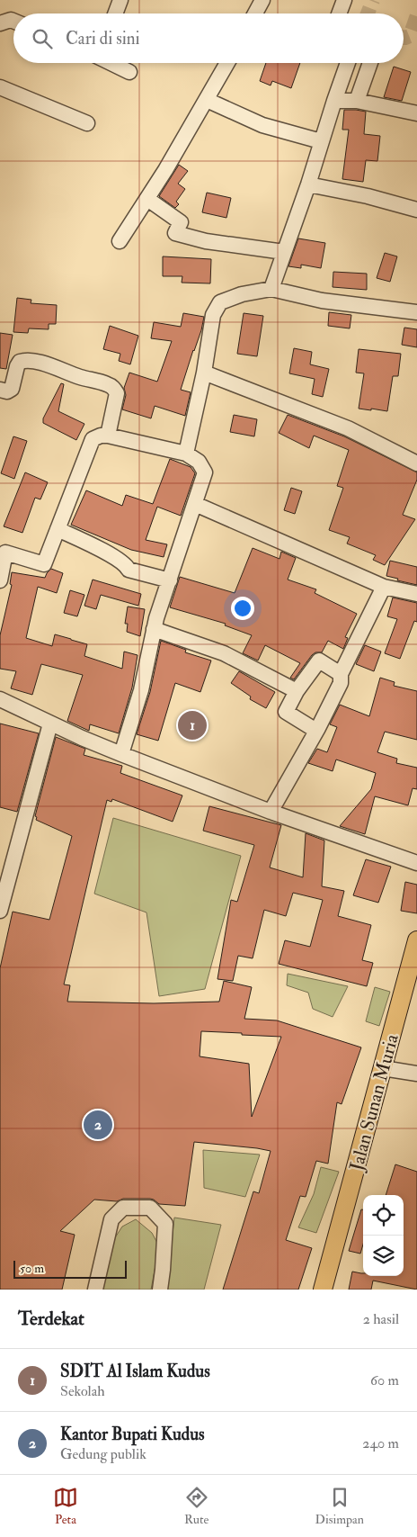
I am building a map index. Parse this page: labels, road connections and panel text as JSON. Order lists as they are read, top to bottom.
{
  "streets": {
    "main road": ["Jalan Sunan Muria"]
  },
  "scale_bar": "50 m",
  "page": {
    "search": "Cari di sini",
    "pins": ["1", "2"],
    "scale": "50 m",
    "heading": ["Terdekat", "2 hasil"],
    "list": [
      {
        "mark": "1",
        "name": "SDIT Al Islam Kudus",
        "note": "Sekolah",
        "value": "60 m"
      },
      {
        "mark": "2",
        "name": "Kantor Bupati Kudus",
        "note": "Gedung publik",
        "value": "240 m"
      }
    ],
    "nav": ["Peta", "Rute", "Disimpan"]
  }
}
